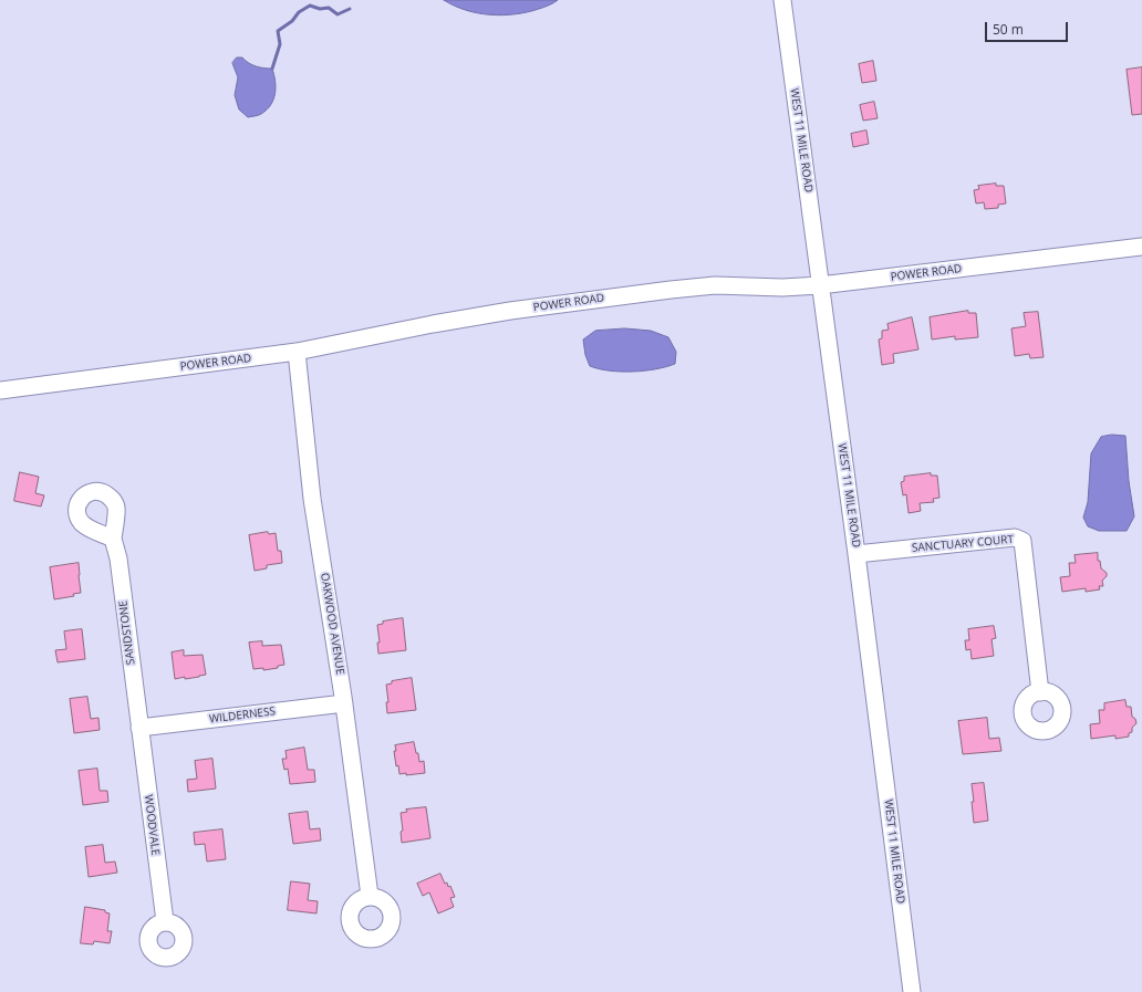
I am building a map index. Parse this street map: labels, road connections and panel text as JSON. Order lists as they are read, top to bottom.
{
  "streets": {
    "street": [
      "WEST 11 MILE ROAD",
      "POWER ROAD",
      "SANCTUARY COURT",
      "OAKWOOD AVENUE",
      "SANDSTONE",
      "WILDERNESS",
      "WOODVALE"
    ]
  },
  "crossings": [
    ["WEST 11 MILE ROAD", "POWER ROAD"],
    ["WEST 11 MILE ROAD", "SANCTUARY COURT"],
    ["POWER ROAD", "OAKWOOD AVENUE"],
    ["OAKWOOD AVENUE", "WILDERNESS"],
    ["SANDSTONE", "WILDERNESS"],
    ["SANDSTONE", "WOODVALE"],
    ["WILDERNESS", "WOODVALE"]
  ],
  "scale_bar": "50 m"
}
